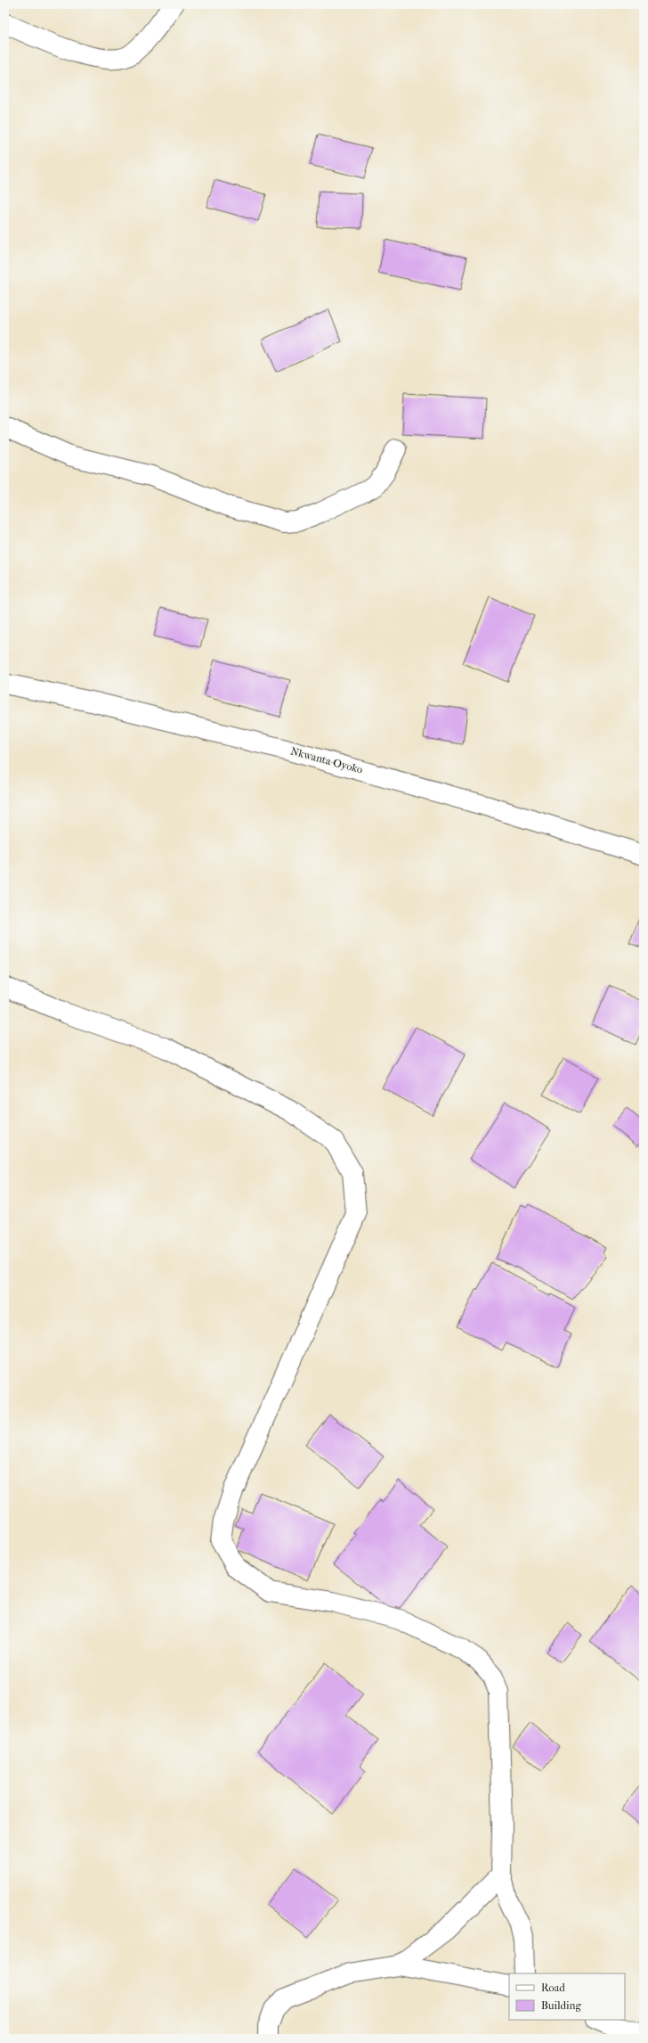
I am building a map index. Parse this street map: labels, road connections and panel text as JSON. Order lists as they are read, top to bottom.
{
  "streets": {
    "street": ["Nkwanta-Oyoko"]
  },
  "legend": ["Road", "Building"]
}
